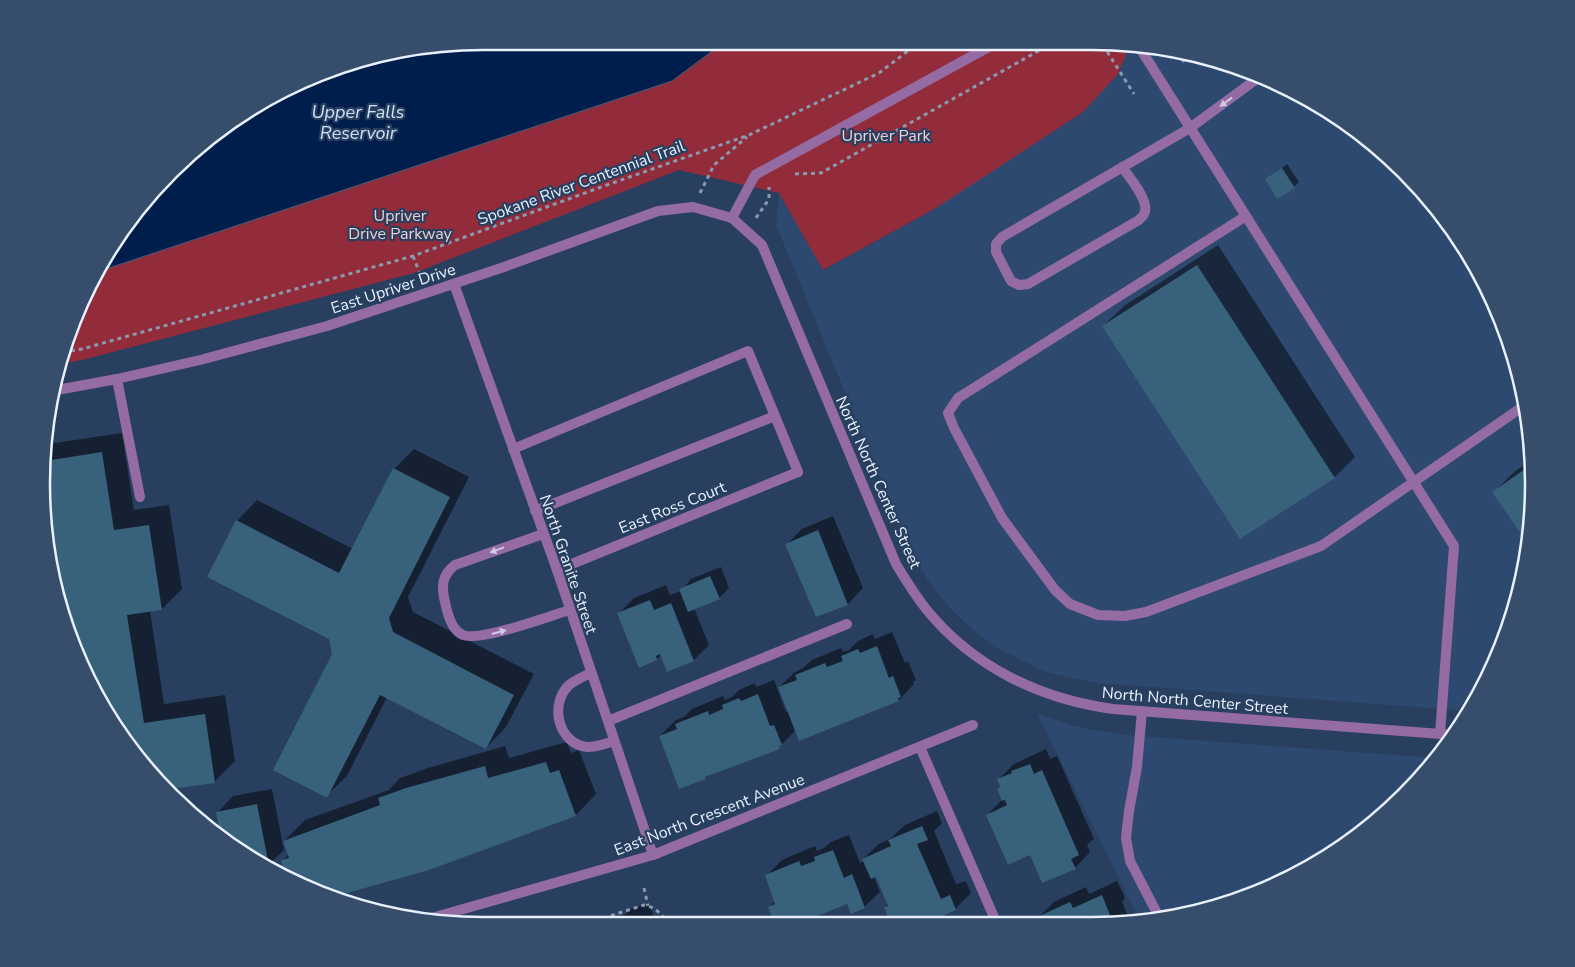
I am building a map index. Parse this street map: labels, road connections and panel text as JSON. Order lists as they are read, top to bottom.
{
  "streets": {
    "street": [
      "East Upriver Drive",
      "North North Center Street",
      "East Ross Court",
      "North Granite Street",
      "East North Crescent Avenue"
    ],
    "path": ["Spokane River Centennial Trail"]
  },
  "crossings": [
    ["East Upriver Drive", "North North Center Street"],
    ["East Upriver Drive", "North Granite Street"],
    ["East Ross Court", "North Granite Street"],
    ["North Granite Street", "East North Crescent Avenue"]
  ],
  "water": ["Upper Falls Reservoir"],
  "parks": ["Upriver Park", "Upriver Drive Parkway"]
}
